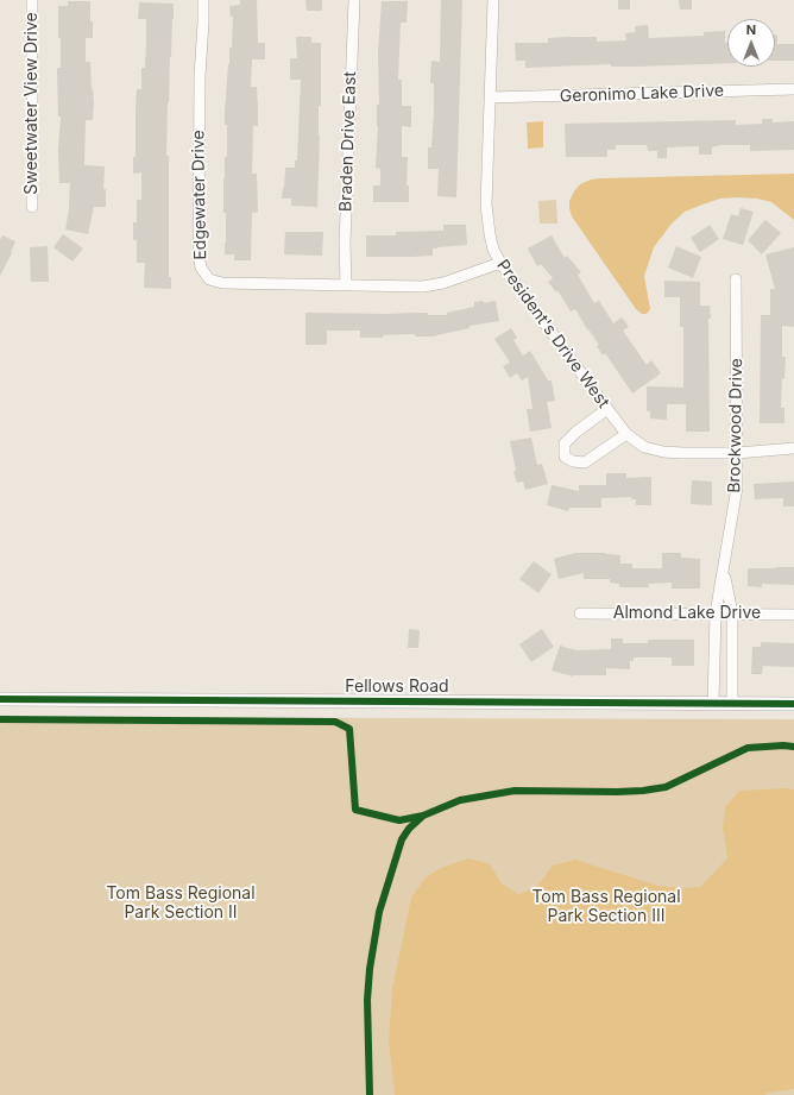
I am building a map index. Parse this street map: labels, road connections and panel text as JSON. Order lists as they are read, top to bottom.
{
  "streets": {
    "street": [
      "Geronimo Lake Drive",
      "Sweetwater View Drive",
      "Braden Drive East",
      "Edgewater Drive",
      "President's Drive West",
      "Brockwood Drive",
      "Almond Lake Drive",
      "Fellows Road"
    ]
  },
  "crossings": [
    ["Geronimo Lake Drive", "President's Drive West"],
    ["Braden Drive East", "Edgewater Drive"],
    ["Edgewater Drive", "President's Drive West"],
    ["President's Drive West", "Brockwood Drive"],
    ["Brockwood Drive", "Almond Lake Drive"],
    ["Brockwood Drive", "Fellows Road"]
  ],
  "parks": ["Tom Bass Regional Park Section II", "Tom Bass Regional Park Section III"],
  "north": "top"
}
